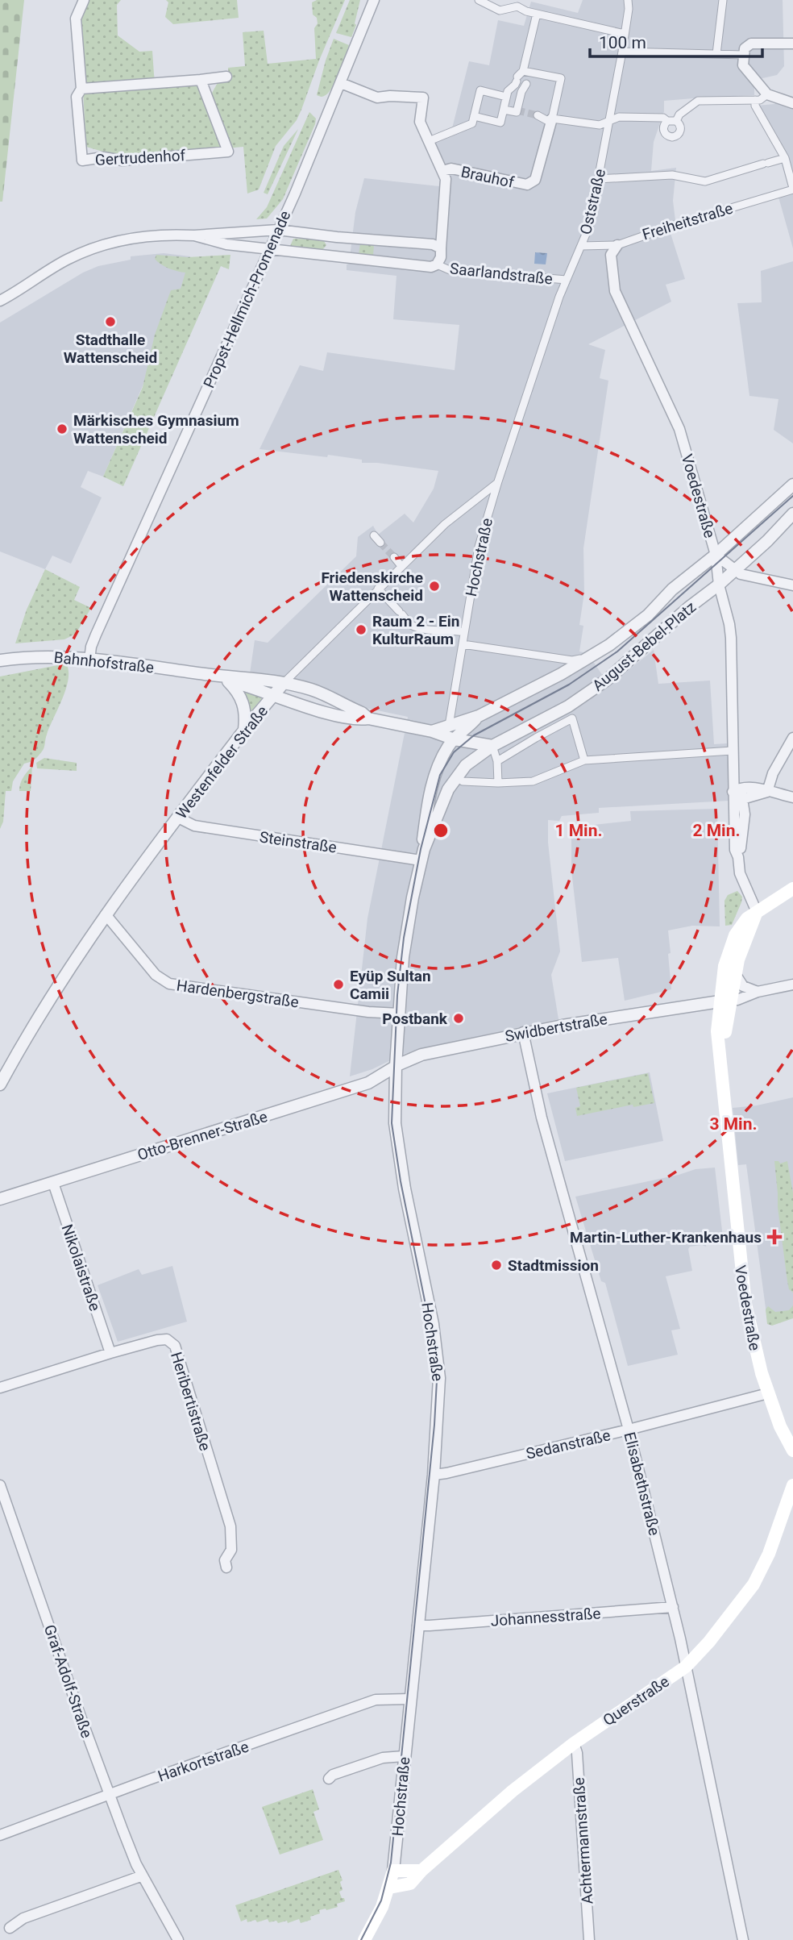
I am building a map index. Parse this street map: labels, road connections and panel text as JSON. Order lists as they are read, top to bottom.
{
  "streets": {
    "main road": ["Voedestraße", "Querstraße"],
    "street": [
      "Gertrudenhof",
      "Brauhof",
      "Oststraße",
      "Freiheitstraße",
      "Saarlandstraße",
      "Propst-Hellmich-Promenade",
      "Hochstraße",
      "August-Bebel-Platz",
      "Bahnhofstraße",
      "Westenfelder Straße",
      "Steinstraße",
      "Hardenbergstraße",
      "Swidbertstraße",
      "Otto-Brenner-Straße",
      "Nikolaistraße",
      "Heribertistraße",
      "Sedanstraße",
      "Elisabethstraße",
      "Johannesstraße",
      "Graf-Adolf-Straße",
      "Harkortstraße",
      "Achtermannstraße"
    ]
  },
  "crossings": [
    ["Brauhof", "Saarlandstraße"],
    ["Brauhof", "Propst-Hellmich-Promenade"],
    ["Oststraße", "Freiheitstraße"],
    ["Oststraße", "Saarlandstraße"],
    ["Oststraße", "Hochstraße"],
    ["Oststraße", "Westenfelder Straße"],
    ["Freiheitstraße", "Voedestraße"],
    ["Saarlandstraße", "Propst-Hellmich-Promenade"],
    ["Propst-Hellmich-Promenade", "Bahnhofstraße"],
    ["Voedestraße", "August-Bebel-Platz"],
    ["Voedestraße", "Swidbertstraße"],
    ["Voedestraße", "Sedanstraße"],
    ["Hochstraße", "August-Bebel-Platz"],
    ["Hochstraße", "Bahnhofstraße"],
    ["Hochstraße", "Westenfelder Straße"],
    ["Hochstraße", "Steinstraße"],
    ["Hochstraße", "Hardenbergstraße"],
    ["Hochstraße", "Swidbertstraße"],
    ["Hochstraße", "Otto-Brenner-Straße"],
    ["Hochstraße", "Sedanstraße"],
    ["Hochstraße", "Johannesstraße"],
    ["Hochstraße", "Harkortstraße"],
    ["August-Bebel-Platz", "Bahnhofstraße"],
    ["Bahnhofstraße", "Westenfelder Straße"],
    ["Westenfelder Straße", "Steinstraße"],
    ["Westenfelder Straße", "Hardenbergstraße"],
    ["Swidbertstraße", "Otto-Brenner-Straße"],
    ["Swidbertstraße", "Elisabethstraße"],
    ["Otto-Brenner-Straße", "Nikolaistraße"],
    ["Nikolaistraße", "Heribertistraße"],
    ["Sedanstraße", "Elisabethstraße"],
    ["Elisabethstraße", "Johannesstraße"],
    ["Elisabethstraße", "Querstraße"],
    ["Graf-Adolf-Straße", "Harkortstraße"],
    ["Querstraße", "Achtermannstraße"]
  ],
  "places": {
    "other": [
      "Stadthalle Wattenscheid",
      "Märkisches Gymnasium Wattenscheid",
      "Friedenskirche Wattenscheid",
      "Raum 2 - Ein KulturRaum",
      "Eyüp Sultan Camii",
      "Postbank",
      "Stadtmission"
    ],
    "health": ["Martin-Luther-Krankenhaus"]
  },
  "scale_bar": "100 m",
  "rings": ["1 Min.", "2 Min.", "3 Min."]
}
